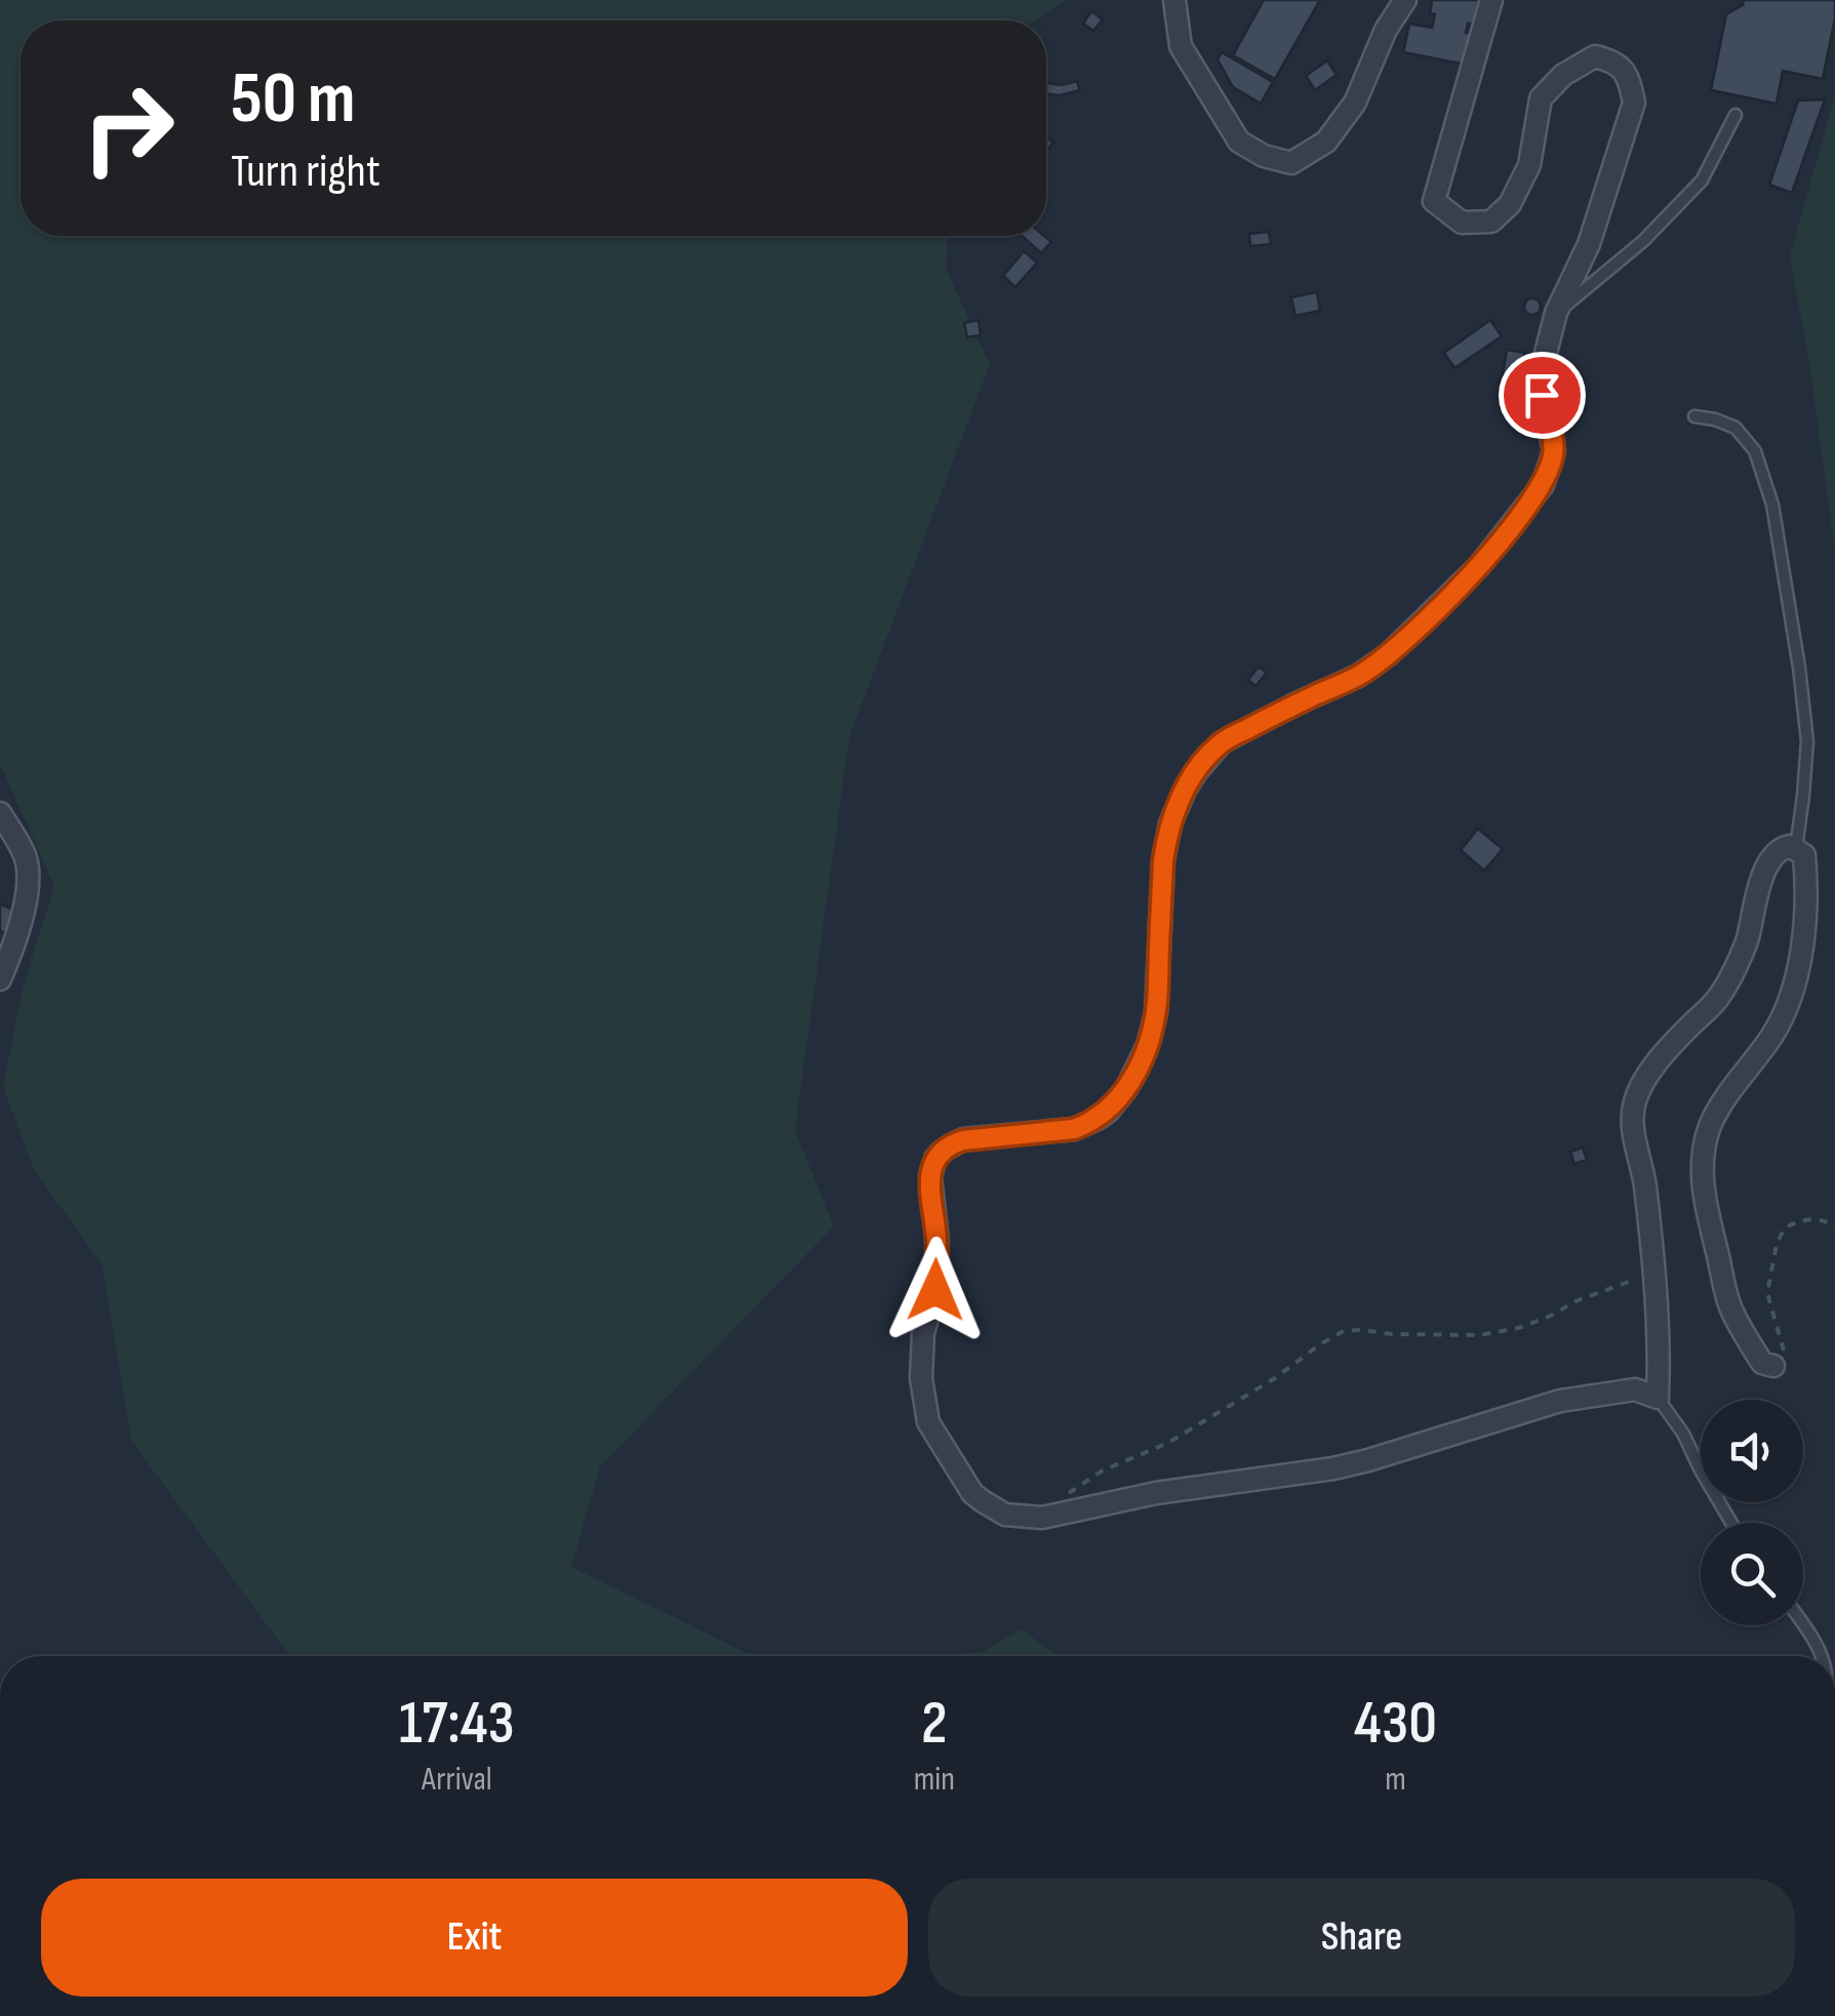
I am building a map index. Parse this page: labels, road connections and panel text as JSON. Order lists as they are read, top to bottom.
{
  "page": {
    "turn": ["50 m", "Turn right"],
    "eta": [
      "17:43",
      "Arrival",
      "2",
      "min",
      "430",
      "m"
    ],
    "buttons": ["Exit", "Share"]
  }
}
